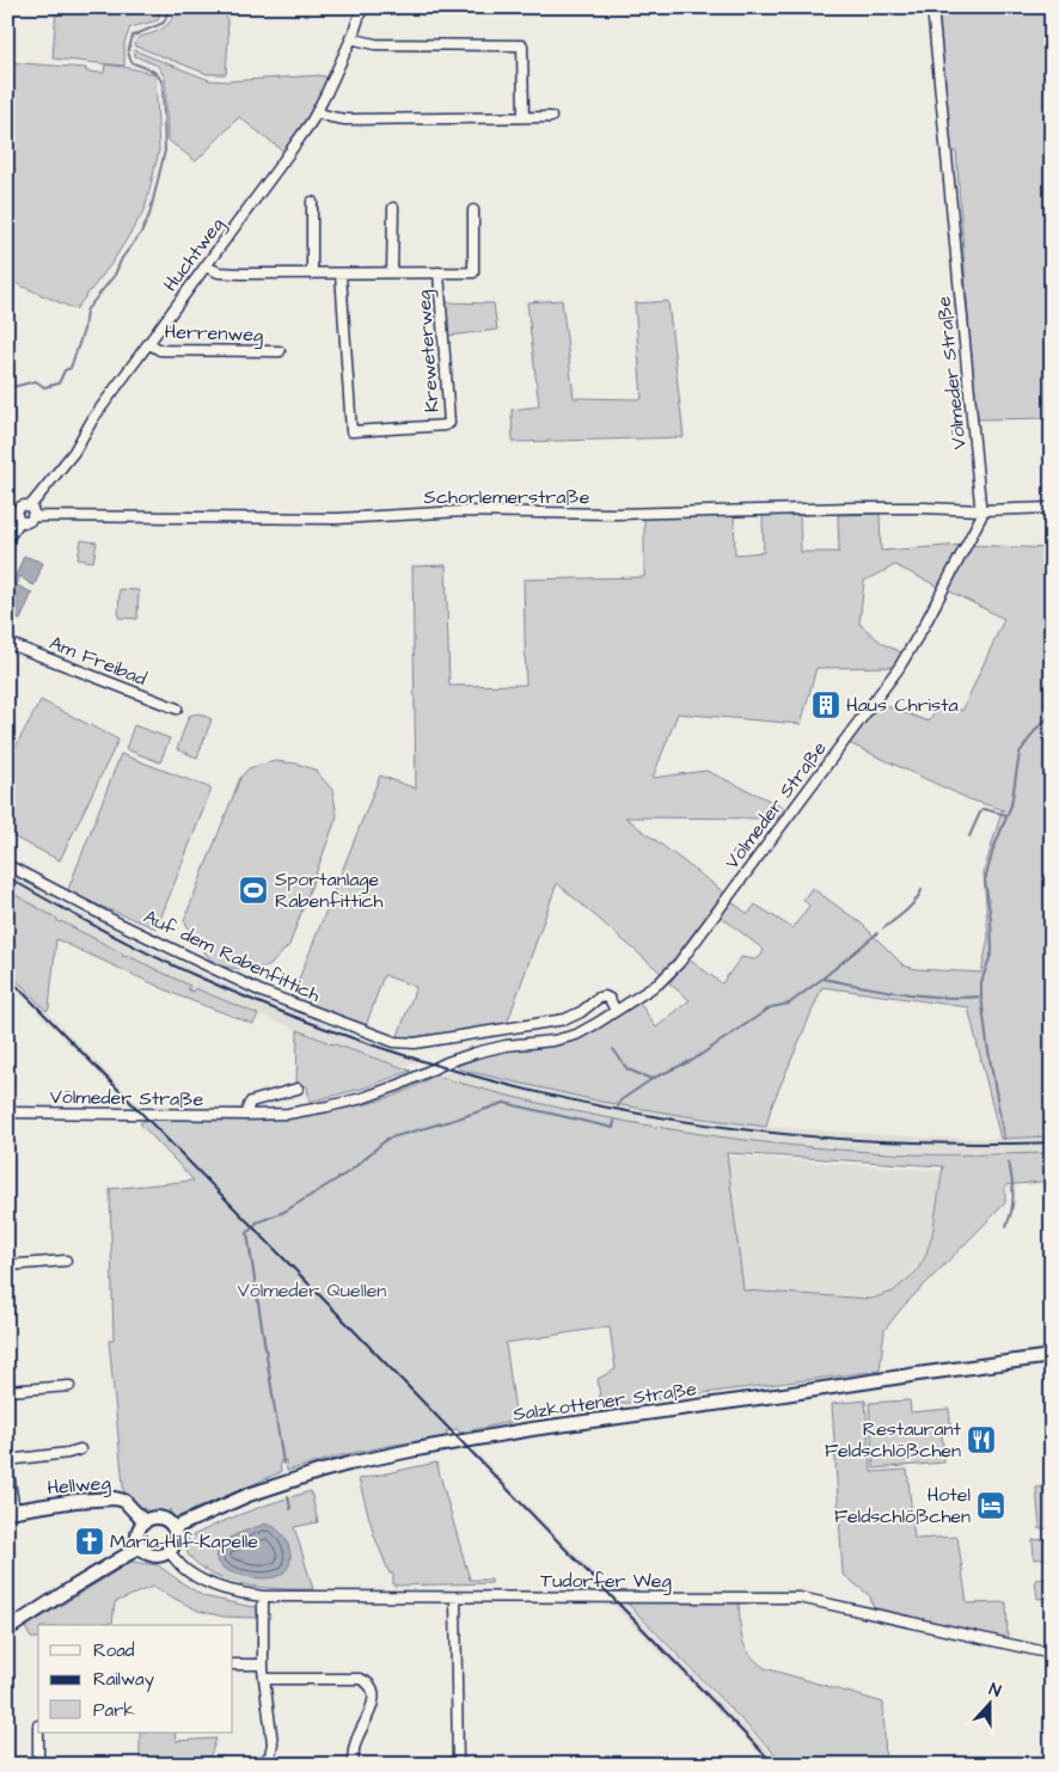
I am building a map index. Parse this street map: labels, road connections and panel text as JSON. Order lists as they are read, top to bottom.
{
  "streets": {
    "main road": ["Salzkottener Straße", "Hellweg"],
    "street": [
      "Huchtweg",
      "Herrenweg",
      "Kreweterweg",
      "Völmeder Straße",
      "Schorlemerstraße",
      "Am Freibad",
      "Auf dem Rabenfittich",
      "Tudorfer Weg"
    ]
  },
  "crossings": [
    ["Huchtweg", "Herrenweg"],
    ["Huchtweg", "Schorlemerstraße"],
    ["Völmeder Straße", "Schorlemerstraße"],
    ["Völmeder Straße", "Auf dem Rabenfittich"],
    ["Salzkottener Straße", "Hellweg"],
    ["Salzkottener Straße", "Tudorfer Weg"],
    ["Hellweg", "Tudorfer Weg"]
  ],
  "parks": ["Völmeder Quellen"],
  "places": {
    "building": ["Haus Christa"],
    "sports": ["Sportanlage Rabenfittich"],
    "restaurant": ["Restaurant Feldschlößchen"],
    "hotel": ["Hotel Feldschlößchen"],
    "church": ["Maria-Hilf-Kapelle"]
  },
  "legend": ["Road", "Railway", "Park"],
  "north": "top"
}
